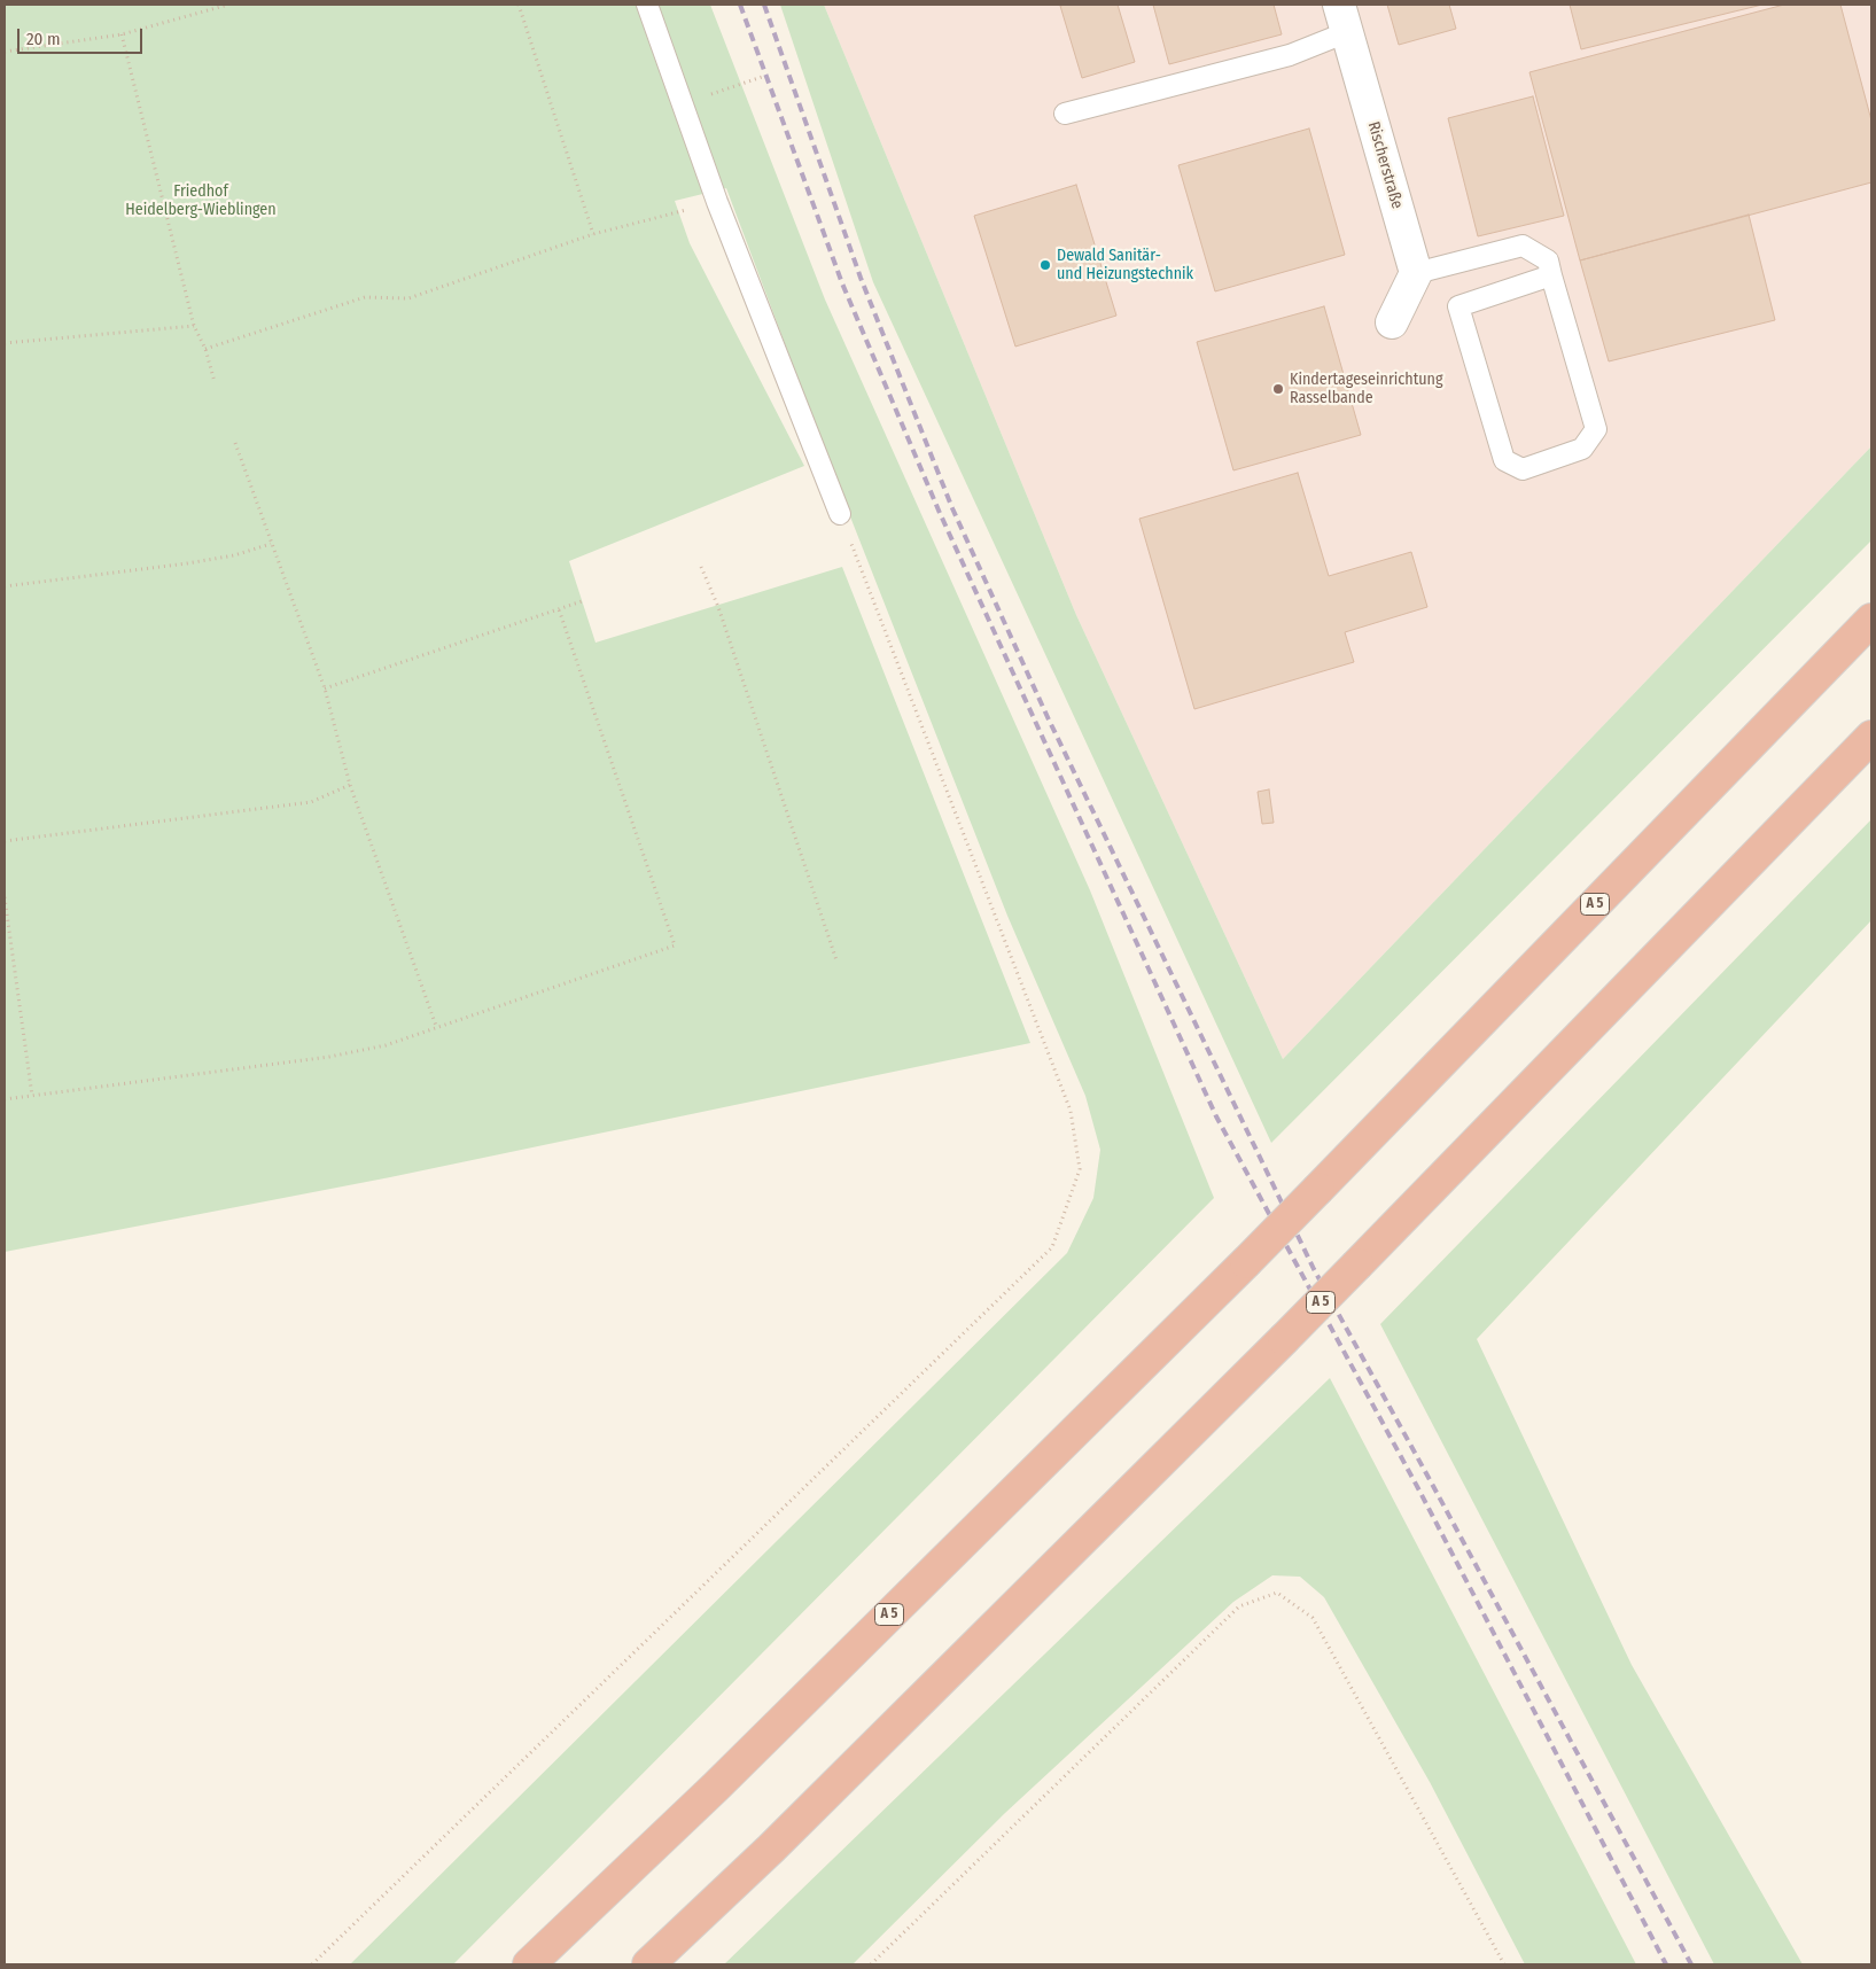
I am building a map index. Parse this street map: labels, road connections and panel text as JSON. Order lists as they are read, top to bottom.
{
  "streets": {
    "highway": ["A 5"],
    "street": ["Rischerstraße"]
  },
  "parks": ["Friedhof Heidelberg-Wieblingen"],
  "places": ["Dewald Sanitär- und Heizungstechnik", "Kindertageseinrichtung Rasselbande"],
  "scale_bar": "20 m"
}
